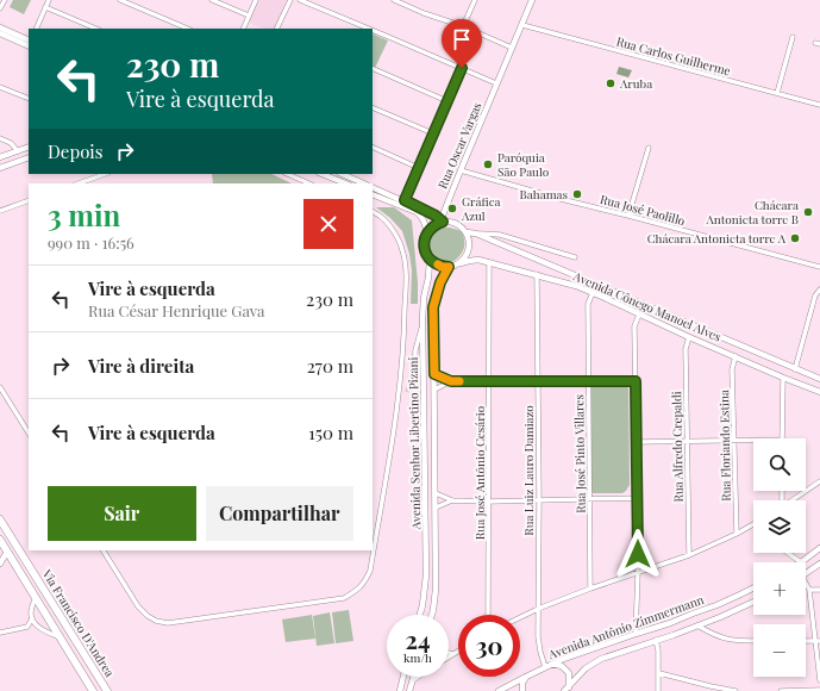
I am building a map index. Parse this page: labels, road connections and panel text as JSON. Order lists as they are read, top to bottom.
{
  "streets": {
    "highway": ["Via Francisco D'Andrea"],
    "street": [
      "Rua Carlos Guilherme",
      "Rua Oscar Vargas",
      "Rua José Paolillo",
      "Avenida Cônego Manoel Alves",
      "Avenida Senhor Libertino Pizani",
      "Rua Floriando Estina",
      "Rua Alfredo Crepaldi",
      "Rua José Pinto Villares",
      "Rua Luiz Lauro Damiazo",
      "Rua José Antônio Cesário",
      "Avenida Antônio Zimmermann"
    ]
  },
  "crossings": [
    ["Rua Carlos Guilherme", "Rua Oscar Vargas"],
    ["Rua Oscar Vargas", "Rua José Paolillo"],
    ["Rua Oscar Vargas", "Avenida Cônego Manoel Alves"],
    ["Rua Oscar Vargas", "Avenida Senhor Libertino Pizani"],
    ["Avenida Cônego Manoel Alves", "Avenida Senhor Libertino Pizani"],
    ["Avenida Cônego Manoel Alves", "Rua Floriando Estina"],
    ["Avenida Cônego Manoel Alves", "Rua Alfredo Crepaldi"],
    ["Avenida Cônego Manoel Alves", "Rua José Pinto Villares"],
    ["Avenida Cônego Manoel Alves", "Rua Luiz Lauro Damiazo"],
    ["Avenida Cônego Manoel Alves", "Rua José Antônio Cesário"],
    ["Rua Luiz Lauro Damiazo", "Avenida Antônio Zimmermann"]
  ],
  "places": [
    "Aruba",
    "Paróquia São Paulo",
    "Bahamas",
    "Gráfica Azul",
    "Chácara Antonieta torre B",
    "Chácara Antonieta torre A"
  ],
  "page": {
    "turn": ["230 m", "Vire à esquerda"],
    "then": "Depois",
    "heading": ["3 min", "990 m · 16:56"],
    "list": [
      {
        "name": "Vire à esquerda",
        "note": "Rua César Henrique Gava",
        "value": "230 m"
      },
      {
        "name": "Vire à direita",
        "value": "270 m"
      },
      {
        "name": "Vire à esquerda",
        "value": "150 m"
      }
    ],
    "map_buttons": ["+", "−"],
    "buttons": ["Sair", "Compartilhar"],
    "speed": "24 km/h",
    "limit": "30"
  }
}
